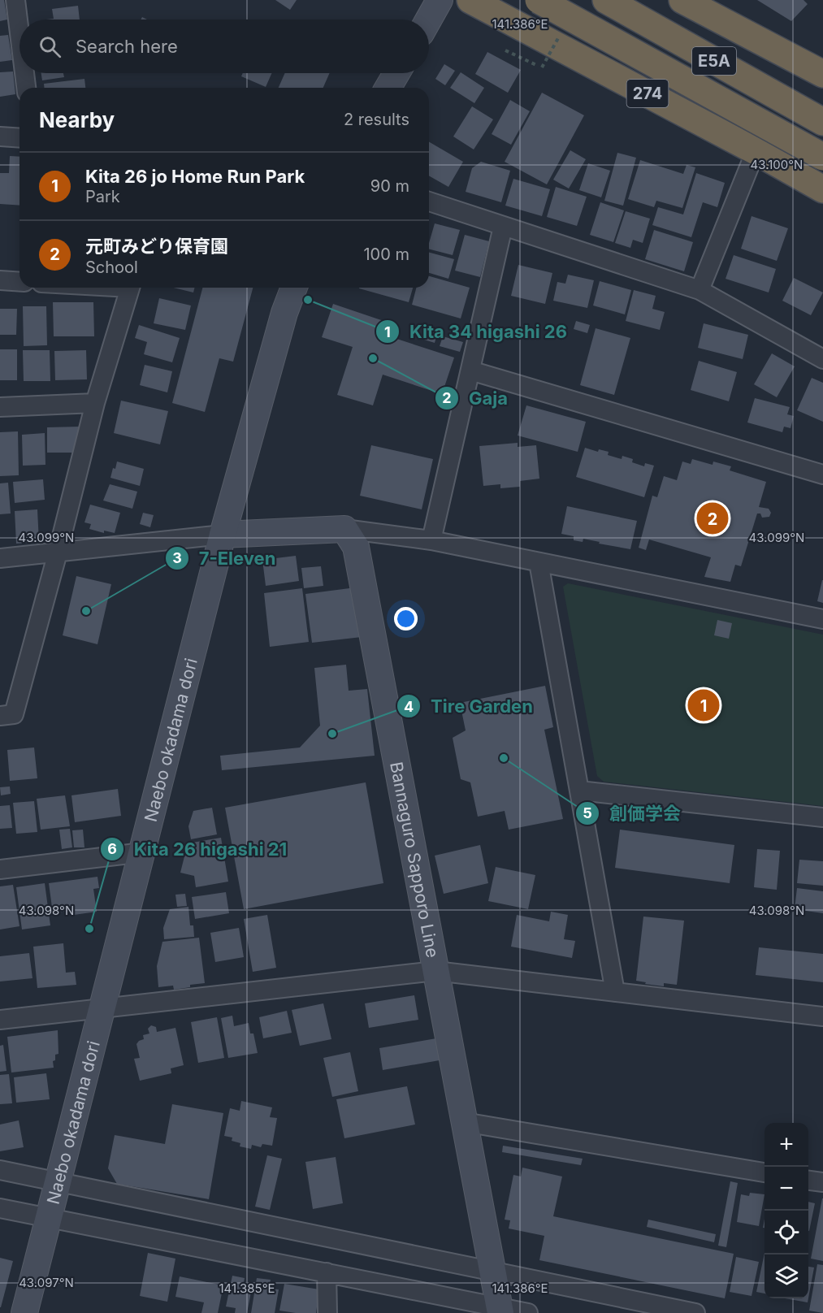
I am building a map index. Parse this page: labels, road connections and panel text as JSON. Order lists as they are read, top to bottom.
{
  "streets": {
    "highway": ["E5A", "274"],
    "main road": ["Naebo okadama dori", "Bannaguro Sapporo Line"]
  },
  "places": [
    "Kita 34 higashi 26",
    "Gaja",
    "7-Eleven",
    "Tire Garden",
    "創価学会",
    "Kita 26 higashi 21"
  ],
  "page": {
    "search": "Search here",
    "heading": ["Nearby", "2 results"],
    "list": [
      {
        "mark": "1",
        "name": "Kita 26 jo Home Run Park",
        "note": "Park",
        "value": "90 m"
      },
      {
        "mark": "2",
        "name": "元町みどり保育園",
        "note": "School",
        "value": "100 m"
      }
    ],
    "pins": ["2", "1"],
    "map_buttons": ["+", "−"]
  },
  "coordinates": [
    "141.386°E",
    "43.100°N",
    "43.099°N",
    "43.098°N",
    "43.097°N",
    "141.385°E"
  ]
}
